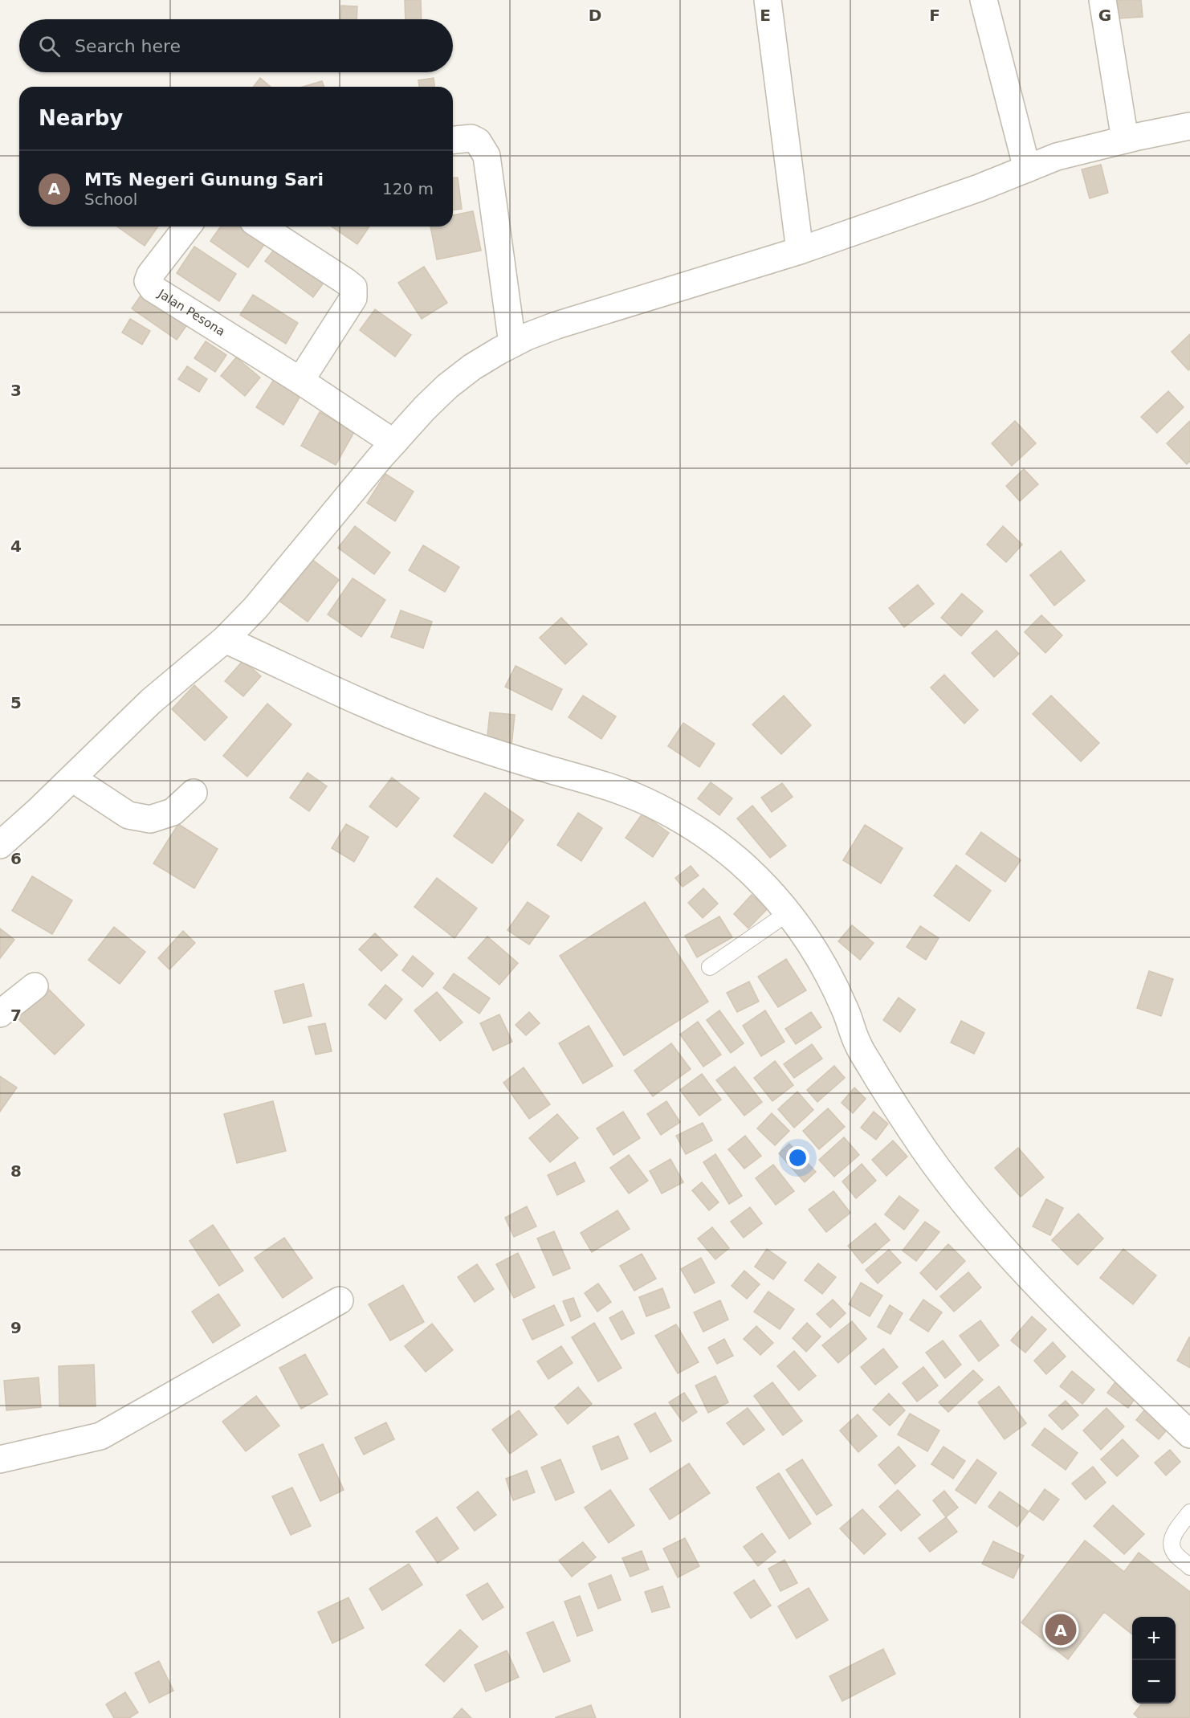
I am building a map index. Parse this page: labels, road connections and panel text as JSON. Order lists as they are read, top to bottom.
{
  "streets": {
    "street": ["Jalan Pesona"]
  },
  "page": {
    "search": "Search here",
    "heading": "Nearby",
    "list": [
      {
        "mark": "A",
        "name": "MTs Negeri Gunung Sari",
        "note": "School",
        "value": "120 m"
      }
    ],
    "pins": "A",
    "map_buttons": ["+", "−"]
  },
  "grid": {
    "columns": [
      "D",
      "E",
      "F",
      "G"
    ],
    "rows": [
      "3",
      "4",
      "5",
      "6",
      "7",
      "8",
      "9"
    ]
  }
}
